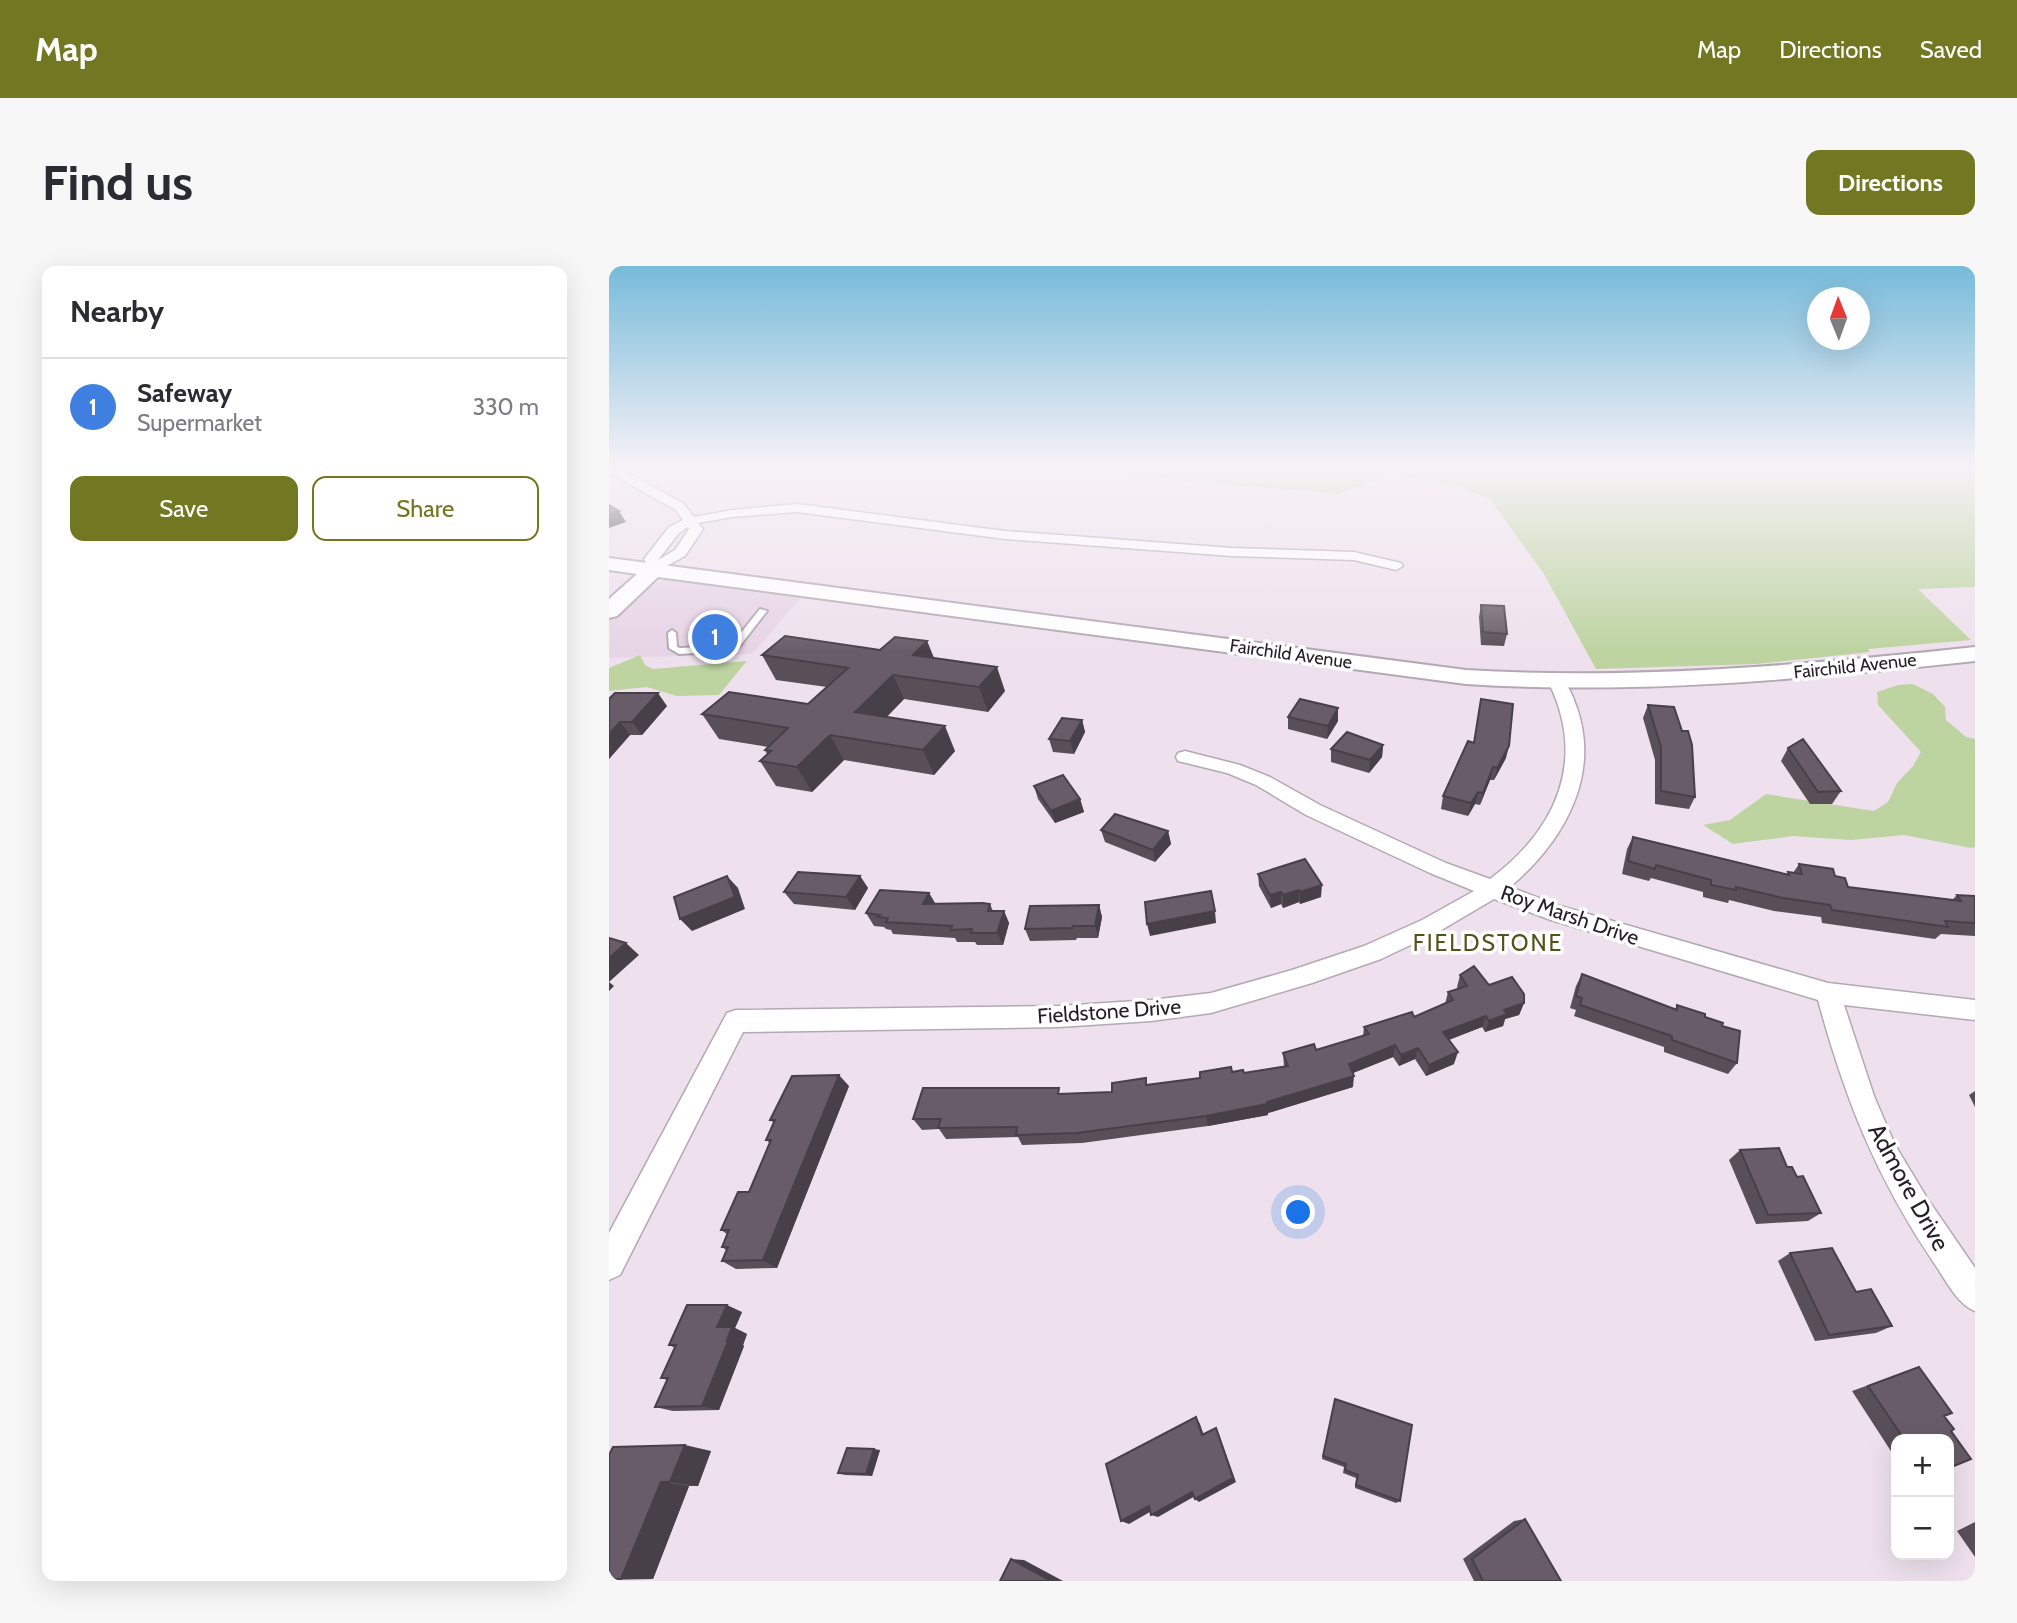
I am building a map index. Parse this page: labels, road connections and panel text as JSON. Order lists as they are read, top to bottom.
{
  "streets": {
    "main road": ["Fairchild Avenue"],
    "street": ["Roy Marsh Drive", "Fieldstone Drive", "Admore Drive"]
  },
  "crossings": [
    ["Fairchild Avenue", "Fieldstone Drive"],
    ["Roy Marsh Drive", "Fieldstone Drive"],
    ["Roy Marsh Drive", "Admore Drive"]
  ],
  "districts": ["FIELDSTONE"],
  "north": "top",
  "page": {
    "header": "Map",
    "nav": ["Map", "Directions", "Saved"],
    "buttons": [
      "Directions",
      ["Save", "Share"]
    ],
    "title": "Find us",
    "heading": "Nearby",
    "list": [
      {
        "mark": "1",
        "name": "Safeway",
        "note": "Supermarket",
        "value": "330 m"
      }
    ],
    "pins": "1",
    "map_buttons": ["+", "−"]
  }
}
